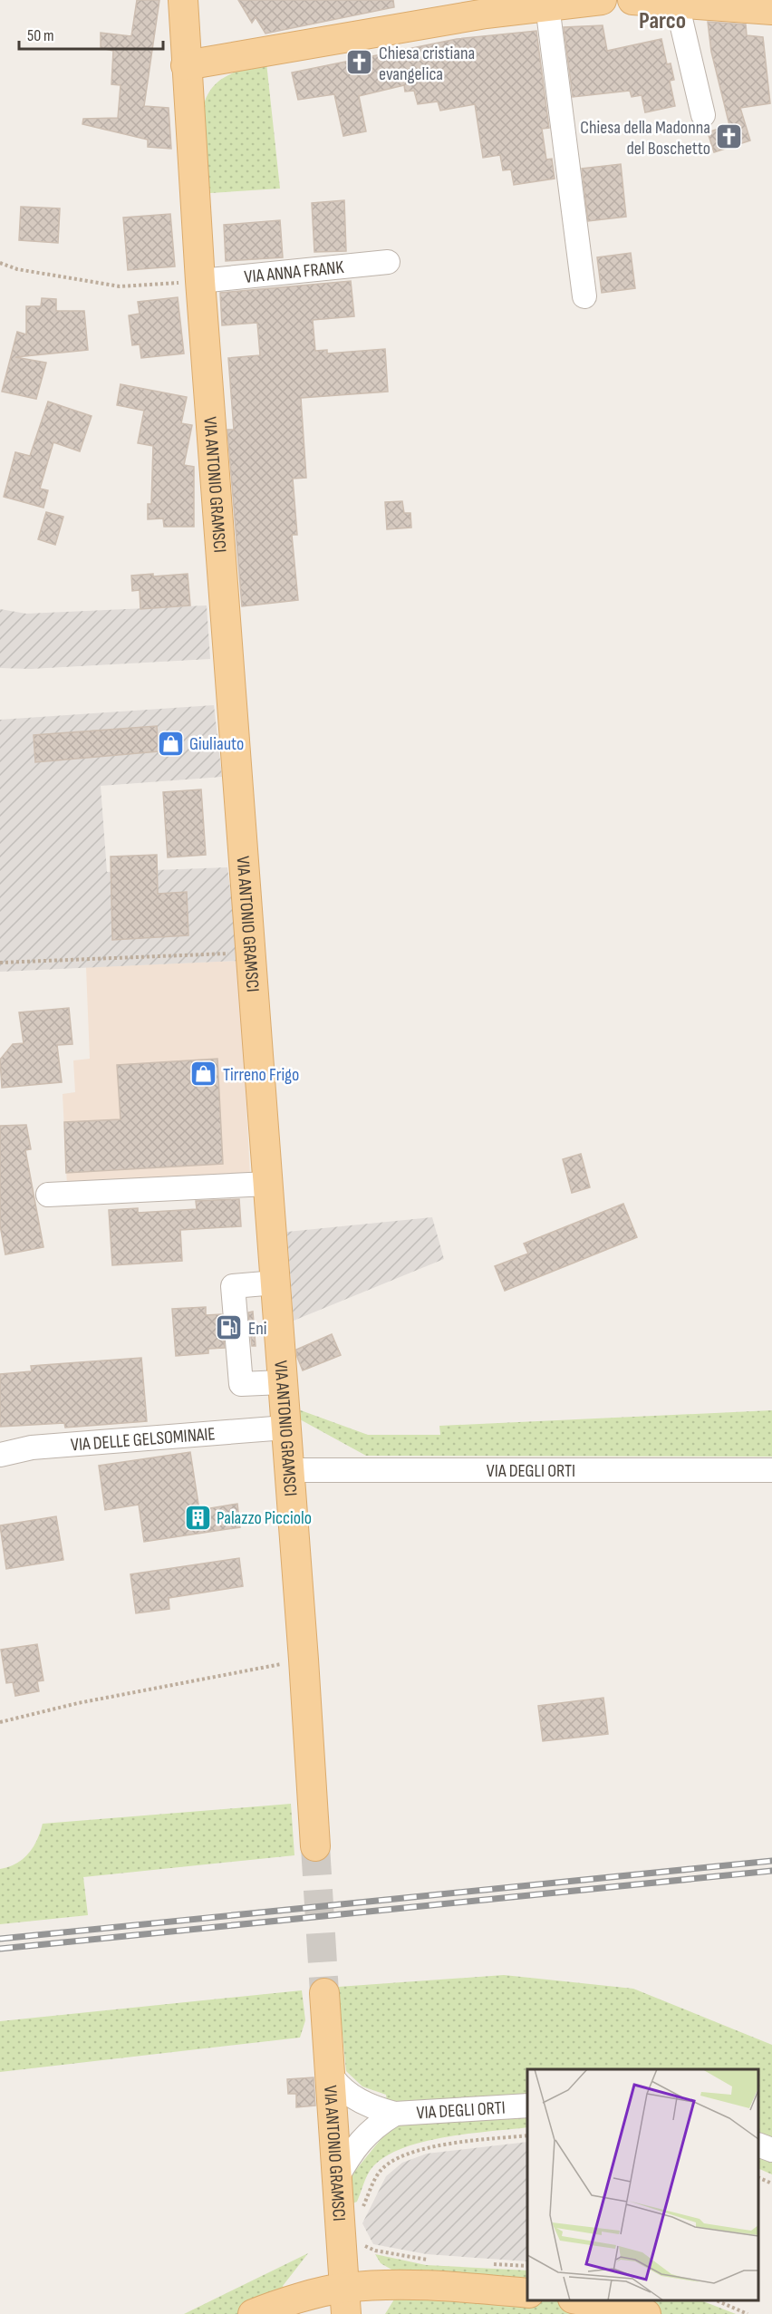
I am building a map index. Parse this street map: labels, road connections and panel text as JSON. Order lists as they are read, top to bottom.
{
  "streets": {
    "main road": ["VIA ANTONIO GRAMSCI"],
    "street": ["VIA ANNA FRANK", "VIA DELLE GELSOMINAIE", "VIA DEGLI ORTI"]
  },
  "crossings": [
    ["VIA ANNA FRANK", "VIA ANTONIO GRAMSCI"],
    ["VIA ANTONIO GRAMSCI", "VIA DELLE GELSOMINAIE"],
    ["VIA ANTONIO GRAMSCI", "VIA DEGLI ORTI"]
  ],
  "districts": ["Parco"],
  "places": {
    "church": ["Chiesa cristiana evangelica", "Chiesa della Madonna del Boschetto"],
    "shop": ["Giuliauto", "Tirreno Frigo"],
    "fuel station": ["Eni"],
    "building": ["Palazzo Picciolo"]
  },
  "scale_bar": "50 m"
}
